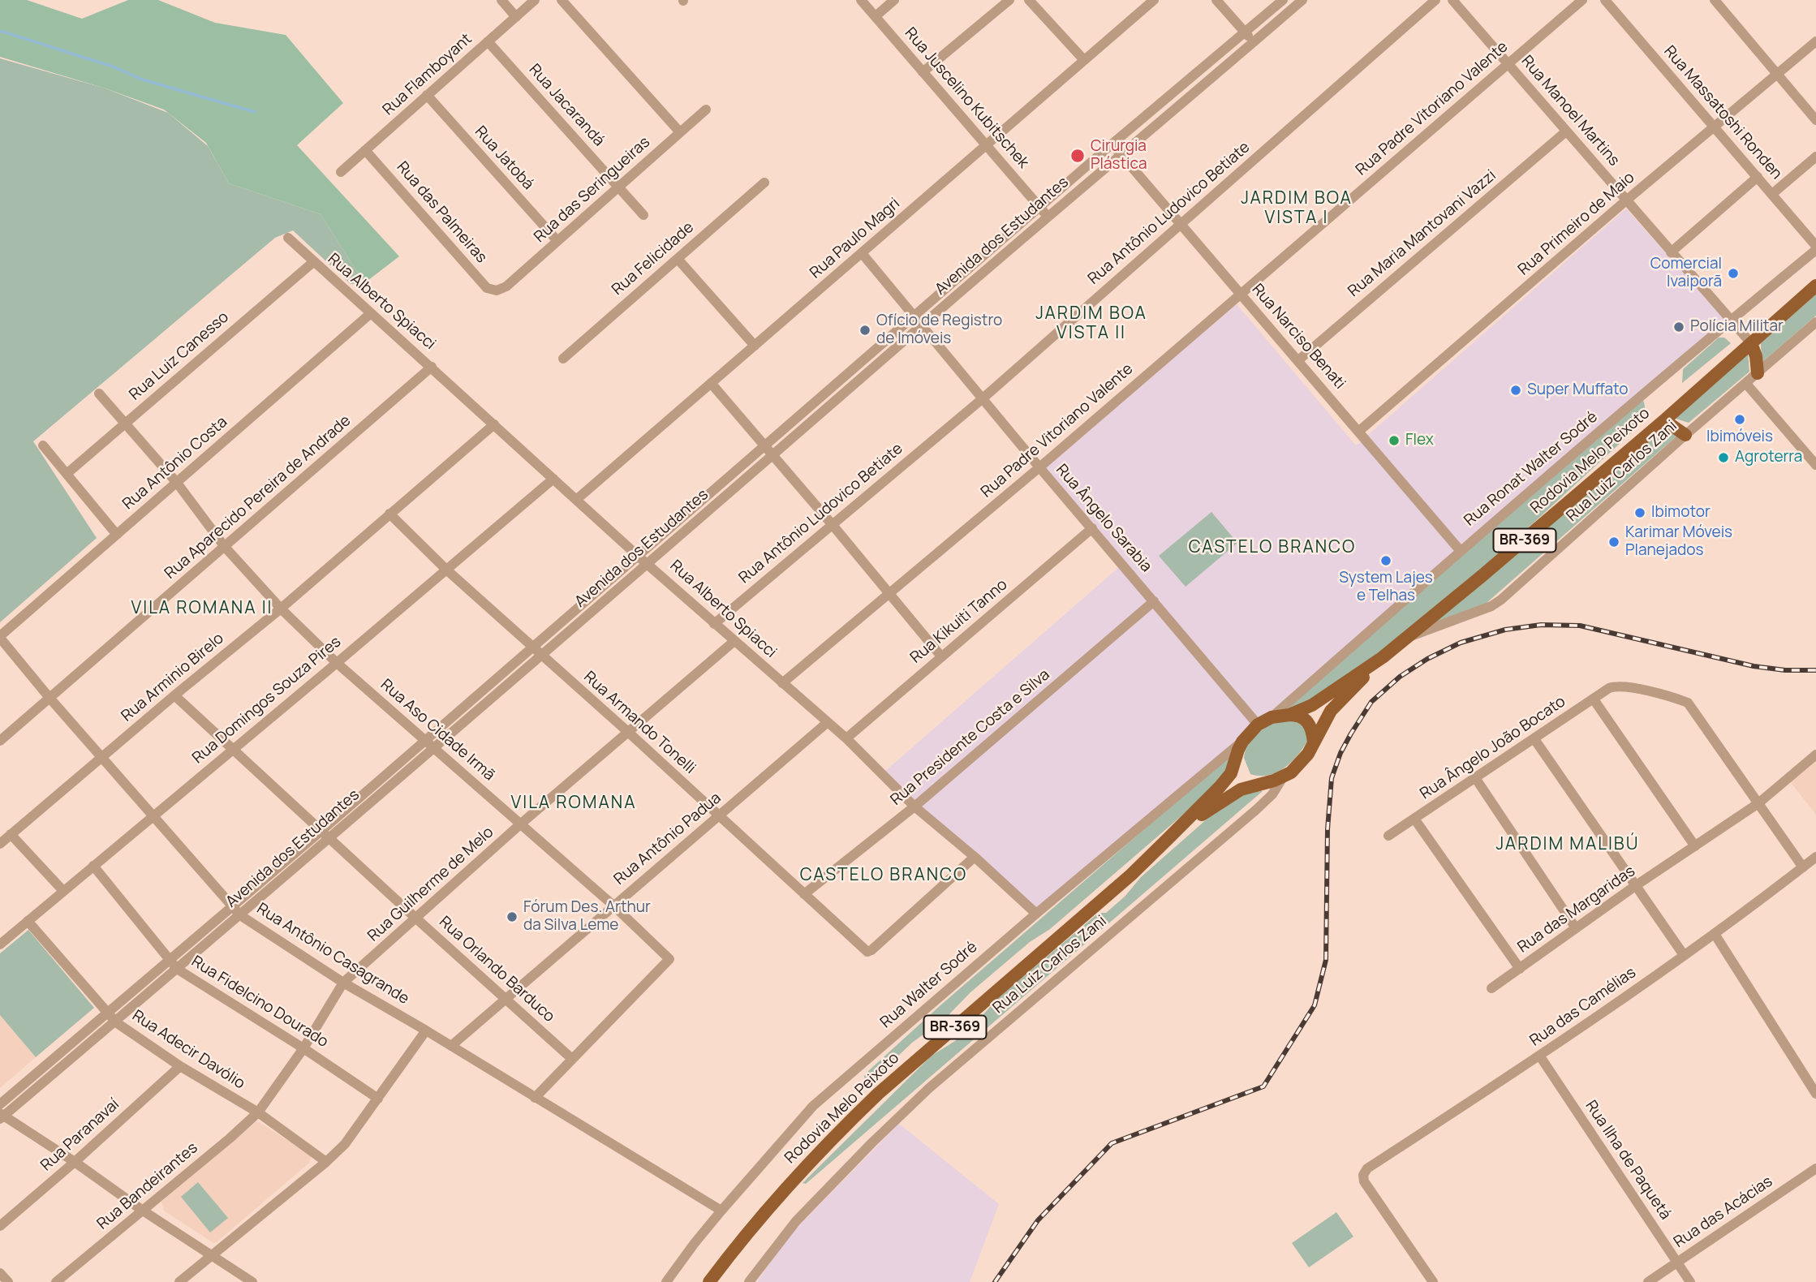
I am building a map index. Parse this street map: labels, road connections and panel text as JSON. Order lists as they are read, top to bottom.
{
  "streets": {
    "main road": ["Rodovia Melo Peixoto", "BR-369"],
    "street": [
      "Rua Flamboyant",
      "Rua Juscelino Kubitschek",
      "Rua Jacarandá",
      "Rua Padre Vitoriano Valente",
      "Rua Manoel Martins",
      "Rua Massatoshi Ronden",
      "Rua Jatobá",
      "Rua das Seringueiras",
      "Rua das Palmeiras",
      "Rua Antônio Ludovico Betiate",
      "Rua Primeiro de Maio",
      "Rua Maria Mantovani Vazzi",
      "Avenida dos Estudantes",
      "Rua Paulo Magri",
      "Rua Felicidade",
      "Rua Alberto Spiacci",
      "Rua Narciso Benati",
      "Rua Luiz Canesso",
      "Rua Antônio Costa",
      "Rua Ronat Walter Sodré",
      "Rua Luiz Carlos Zani",
      "Rua Aparecido Pereira de Andrade",
      "Rua Ângelo Sarabia",
      "Rua Kikuiti Tanno",
      "Rua Arminio Birelo",
      "Rua Domingos Souza Pires",
      "Rua Armando Tonelli",
      "Rua Aso Cidade Irmã",
      "Rua Presidente Costa e Silva",
      "Rua Ângelo João Bocato",
      "Rua Antônio Padua",
      "Rua Guilherme de Melo",
      "Rua das Margaridas",
      "Rua Antônio Casagrande",
      "Rua Orlando Barduco",
      "Rua Walter Sodré",
      "Rua Fidelcino Dourado",
      "Rua das Camélias",
      "Rua Adecir Davólio",
      "Rua Paranavaí",
      "Rua Ilha de Paquetá",
      "Rua Bandeirantes",
      "Rua das Acácias"
    ]
  },
  "crossings": [
    ["Rua Flamboyant", "Rua Jacarandá"],
    ["Rua Flamboyant", "Rua Jatobá"],
    ["Rua Flamboyant", "Rua das Palmeiras"],
    ["Rua Juscelino Kubitschek", "Avenida dos Estudantes"],
    ["Rua Juscelino Kubitschek", "Rua Paulo Magri"],
    ["Rua Jacarandá", "Rua das Seringueiras"],
    ["Rua Padre Vitoriano Valente", "Rua Manoel Martins"],
    ["Rua Padre Vitoriano Valente", "Rua Alberto Spiacci"],
    ["Rua Padre Vitoriano Valente", "Rua Narciso Benati"],
    ["Rua Padre Vitoriano Valente", "Rua Ângelo Sarabia"],
    ["Rua Manoel Martins", "Rua Primeiro de Maio"],
    ["Rua Manoel Martins", "Rua Maria Mantovani Vazzi"],
    ["Rua Manoel Martins", "Rodovia Melo Peixoto"],
    ["Rua Manoel Martins", "Rua Ronat Walter Sodré"],
    ["Rua Massatoshi Ronden", "Rua Primeiro de Maio"],
    ["Rua Jatobá", "Rua das Seringueiras"],
    ["Rua das Seringueiras", "Rua das Palmeiras"],
    ["Rua Antônio Ludovico Betiate", "Rua Alberto Spiacci"],
    ["Rua Antônio Ludovico Betiate", "Rua Narciso Benati"],
    ["Rua Antônio Ludovico Betiate", "Rua Ângelo Sarabia"],
    ["Rua Primeiro de Maio", "Rua Narciso Benati"],
    ["Rua Maria Mantovani Vazzi", "Rua Narciso Benati"],
    ["Avenida dos Estudantes", "Rua Alberto Spiacci"],
    ["Avenida dos Estudantes", "Rua Narciso Benati"],
    ["Avenida dos Estudantes", "Rua Ângelo Sarabia"],
    ["Avenida dos Estudantes", "Rua Armando Tonelli"],
    ["Avenida dos Estudantes", "Rua Aso Cidade Irmã"],
    ["Avenida dos Estudantes", "Rua Antônio Casagrande"],
    ["Avenida dos Estudantes", "Rua Orlando Barduco"],
    ["Avenida dos Estudantes", "Rua Fidelcino Dourado"],
    ["Avenida dos Estudantes", "Rua Adecir Davólio"],
    ["Rua Paulo Magri", "Rua Alberto Spiacci"],
    ["Rua Paulo Magri", "Rua Ângelo Sarabia"],
    ["Rua Alberto Spiacci", "Rua Luiz Canesso"],
    ["Rua Alberto Spiacci", "Rua Antônio Costa"],
    ["Rua Alberto Spiacci", "Rua Aparecido Pereira de Andrade"],
    ["Rua Alberto Spiacci", "Rua Kikuiti Tanno"],
    ["Rua Alberto Spiacci", "Rua Arminio Birelo"],
    ["Rua Alberto Spiacci", "Rua Domingos Souza Pires"],
    ["Rua Alberto Spiacci", "Rua Armando Tonelli"],
    ["Rua Alberto Spiacci", "Rua Presidente Costa e Silva"],
    ["Rua Alberto Spiacci", "Rua Antônio Padua"],
    ["Rua Alberto Spiacci", "Rua Guilherme de Melo"],
    ["Rua Alberto Spiacci", "Rua Walter Sodré"],
    ["Rua Narciso Benati", "Rua Ronat Walter Sodré"],
    ["Rodovia Melo Peixoto", "Rua Ronat Walter Sodré"],
    ["Rodovia Melo Peixoto", "Rua Luiz Carlos Zani"],
    ["Rodovia Melo Peixoto", "Rua Ângelo Sarabia"],
    ["Rodovia Melo Peixoto", "Rua Walter Sodré"],
    ["Rua Antônio Costa", "Rua Antônio Casagrande"],
    ["Rua Ronat Walter Sodré", "Rua Luiz Carlos Zani"],
    ["Rua Ronat Walter Sodré", "Rua Ângelo Sarabia"],
    ["Rua Ronat Walter Sodré", "Rua Walter Sodré"],
    ["Rua Luiz Carlos Zani", "Rua Ângelo Sarabia"],
    ["Rua Luiz Carlos Zani", "Rua Walter Sodré"],
    ["Rua Aparecido Pereira de Andrade", "Rua Antônio Casagrande"],
    ["Rua Ângelo Sarabia", "Rua Kikuiti Tanno"],
    ["Rua Ângelo Sarabia", "Rua Presidente Costa e Silva"],
    ["Rua Ângelo Sarabia", "Rua Walter Sodré"],
    ["Rua Arminio Birelo", "Rua Armando Tonelli"],
    ["Rua Arminio Birelo", "Rua Aso Cidade Irmã"],
    ["Rua Arminio Birelo", "Rua Antônio Casagrande"],
    ["Rua Arminio Birelo", "Rua Orlando Barduco"],
    ["Rua Domingos Souza Pires", "Rua Armando Tonelli"],
    ["Rua Domingos Souza Pires", "Rua Aso Cidade Irmã"],
    ["Rua Domingos Souza Pires", "Rua Antônio Casagrande"],
    ["Rua Domingos Souza Pires", "Rua Orlando Barduco"],
    ["Rua Domingos Souza Pires", "Rua Fidelcino Dourado"],
    ["Rua Domingos Souza Pires", "Rua Adecir Davólio"],
    ["Rua Armando Tonelli", "Rua Presidente Costa e Silva"],
    ["Rua Armando Tonelli", "Rua Antônio Padua"],
    ["Rua Armando Tonelli", "Rua Guilherme de Melo"],
    ["Rua Aso Cidade Irmã", "Rua Antônio Padua"],
    ["Rua Aso Cidade Irmã", "Rua Guilherme de Melo"],
    ["Rua Aso Cidade Irmã", "Rua Orlando Barduco"],
    ["Rua Ângelo João Bocato", "Rua das Margaridas"],
    ["Rua Antônio Padua", "Rua Antônio Casagrande"],
    ["Rua Antônio Padua", "Rua Orlando Barduco"],
    ["Rua Guilherme de Melo", "Rua Antônio Casagrande"],
    ["Rua Guilherme de Melo", "Rua Orlando Barduco"],
    ["Rua Guilherme de Melo", "Rua Fidelcino Dourado"],
    ["Rua Guilherme de Melo", "Rua Adecir Davólio"],
    ["Rua Guilherme de Melo", "Rua Bandeirantes"],
    ["Rua Antônio Casagrande", "Rua Walter Sodré"],
    ["Rua das Camélias", "Rua Ilha de Paquetá"],
    ["Rua Adecir Davólio", "Rua Paranavaí"],
    ["Rua Adecir Davólio", "Rua Bandeirantes"],
    ["Rua Ilha de Paquetá", "Rua das Acácias"]
  ],
  "districts": [
    "JARDIM BOA VISTA I",
    "JARDIM BOA VISTA II",
    "CASTELO BRANCO",
    "VILA ROMANA II",
    "VILA ROMANA",
    "JARDIM MALIBÚ",
    "CASTELO BRANCO"
  ],
  "places": [
    "Cirurgia Plástica",
    "Comercial Ivaiporã",
    "Polícia Militar",
    "Ofício de Registro de Imóveis",
    "Super Muffato",
    "Ibimóveis",
    "Flex",
    "Agroterra",
    "Ibimotor",
    "Karimar Móveis Planejados",
    "System Lajes e Telhas",
    "Fórum Des. Arthur da Silva Leme"
  ]
}
